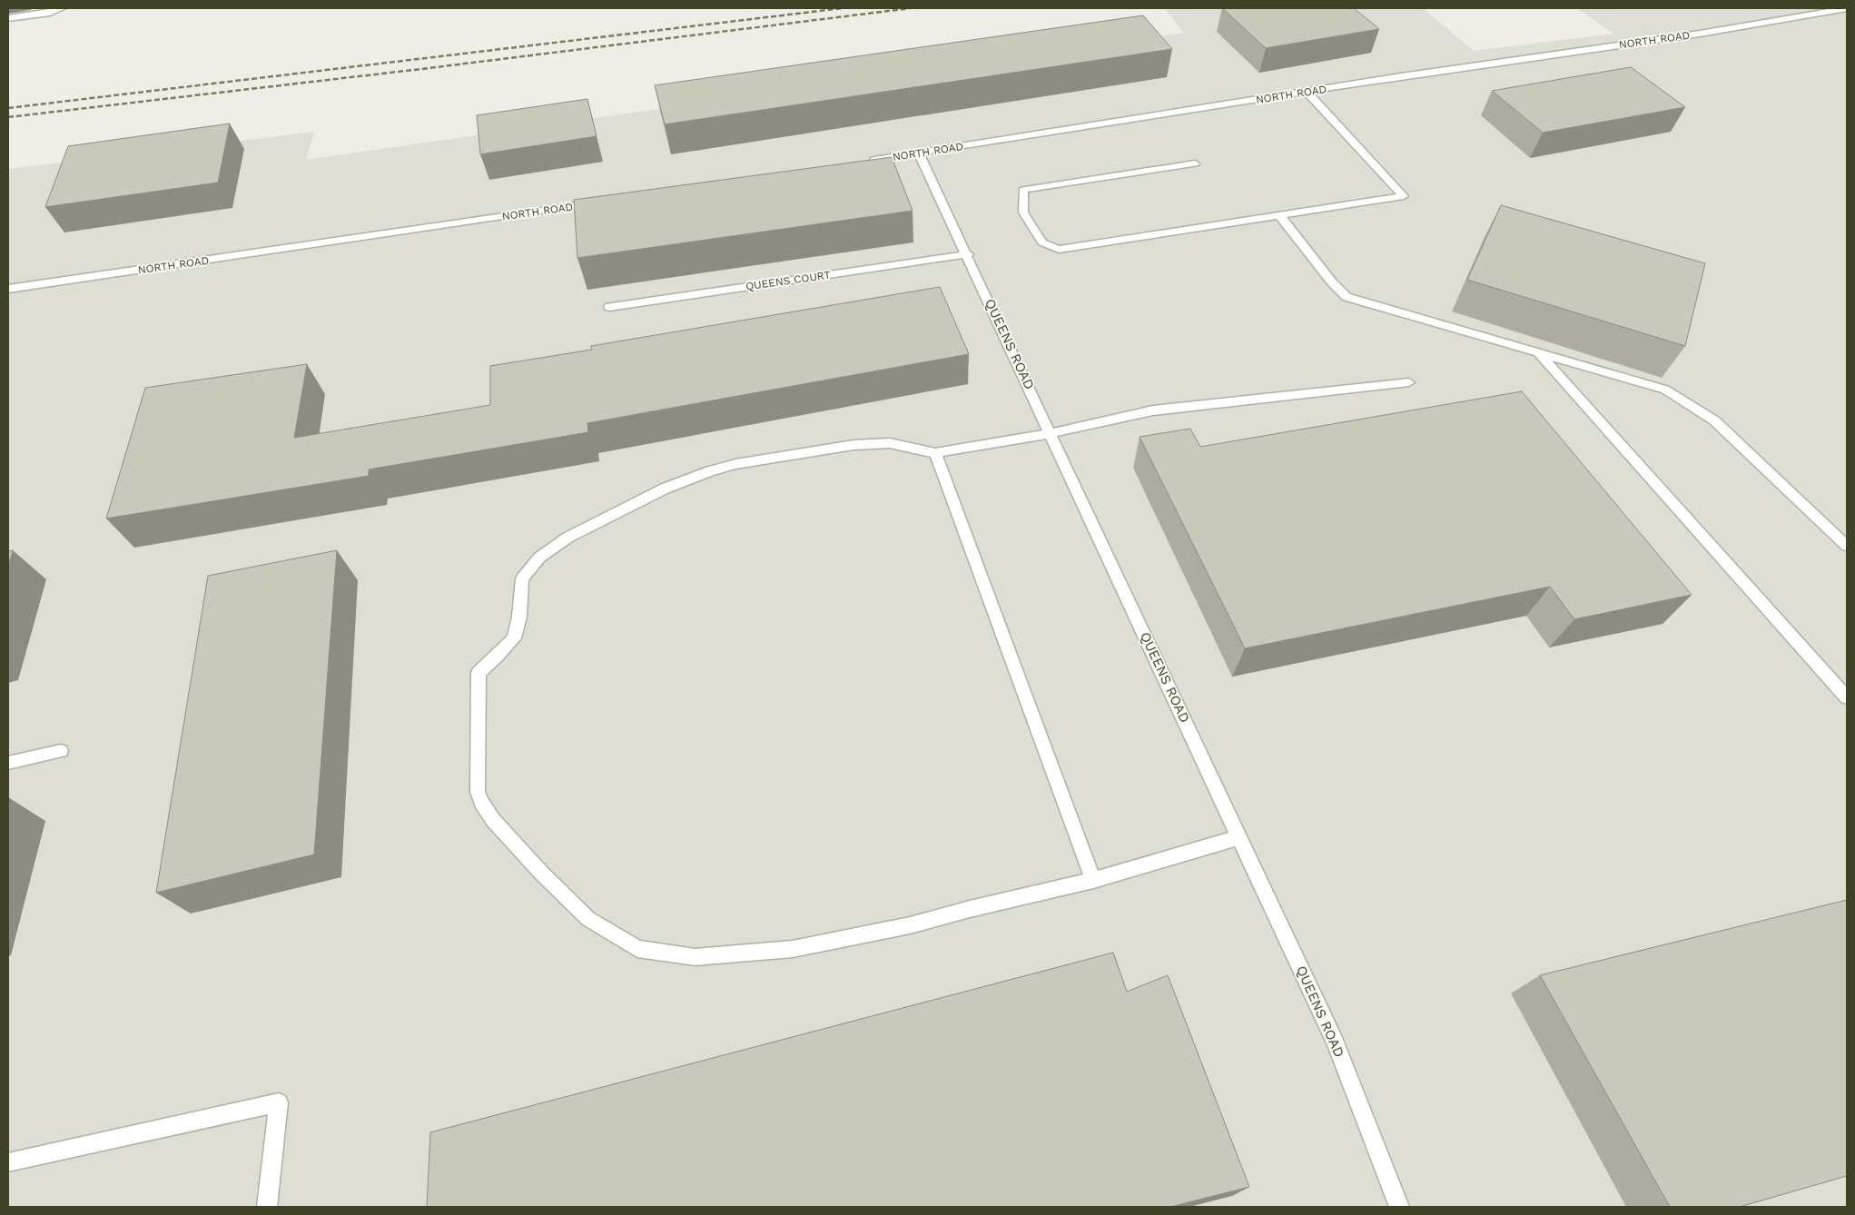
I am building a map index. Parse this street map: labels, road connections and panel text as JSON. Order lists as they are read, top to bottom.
{
  "streets": {
    "street": ["NORTH ROAD", "QUEENS COURT", "QUEENS ROAD"]
  },
  "crossings": [
    ["NORTH ROAD", "QUEENS ROAD"],
    ["QUEENS COURT", "QUEENS ROAD"]
  ]
}
